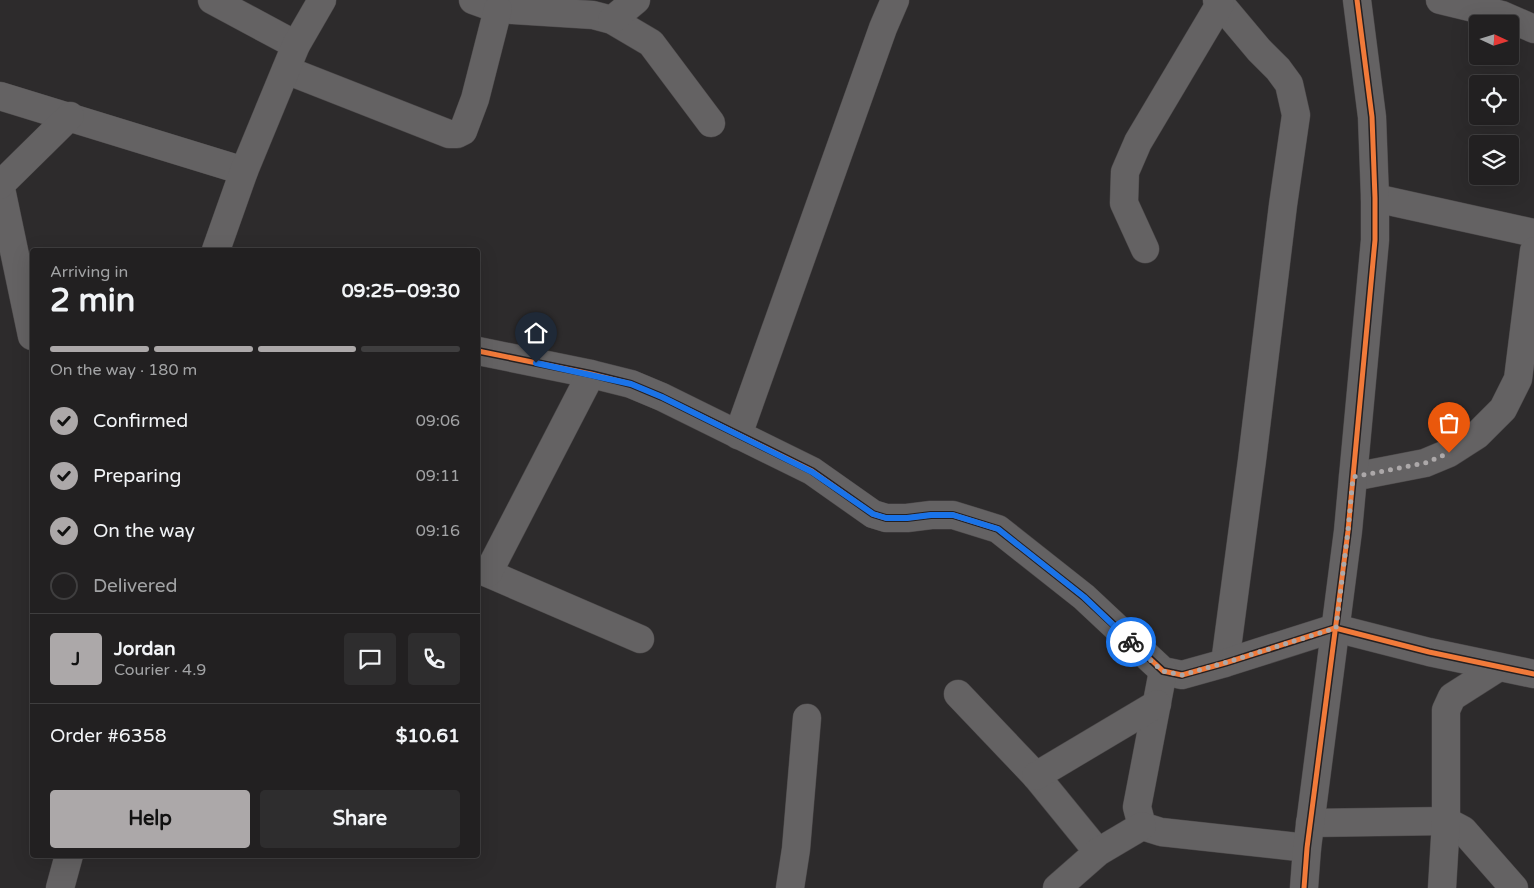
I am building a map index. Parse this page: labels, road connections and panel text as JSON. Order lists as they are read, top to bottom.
{
  "north": "right",
  "page": {
    "heading": ["2 min", "Arriving in", "09:25–09:30"],
    "panel": [
      "Jordan",
      "Courier · 4.9",
      "Order #6358",
      "$10.61"
    ],
    "bar": "On the way · 180 m",
    "list": [
      ["Confirmed", "09:06"],
      ["Preparing", "09:11"],
      ["On the way", "09:16"],
      "Delivered"
    ],
    "round": "J",
    "buttons": ["Help", "Share"]
  }
}
